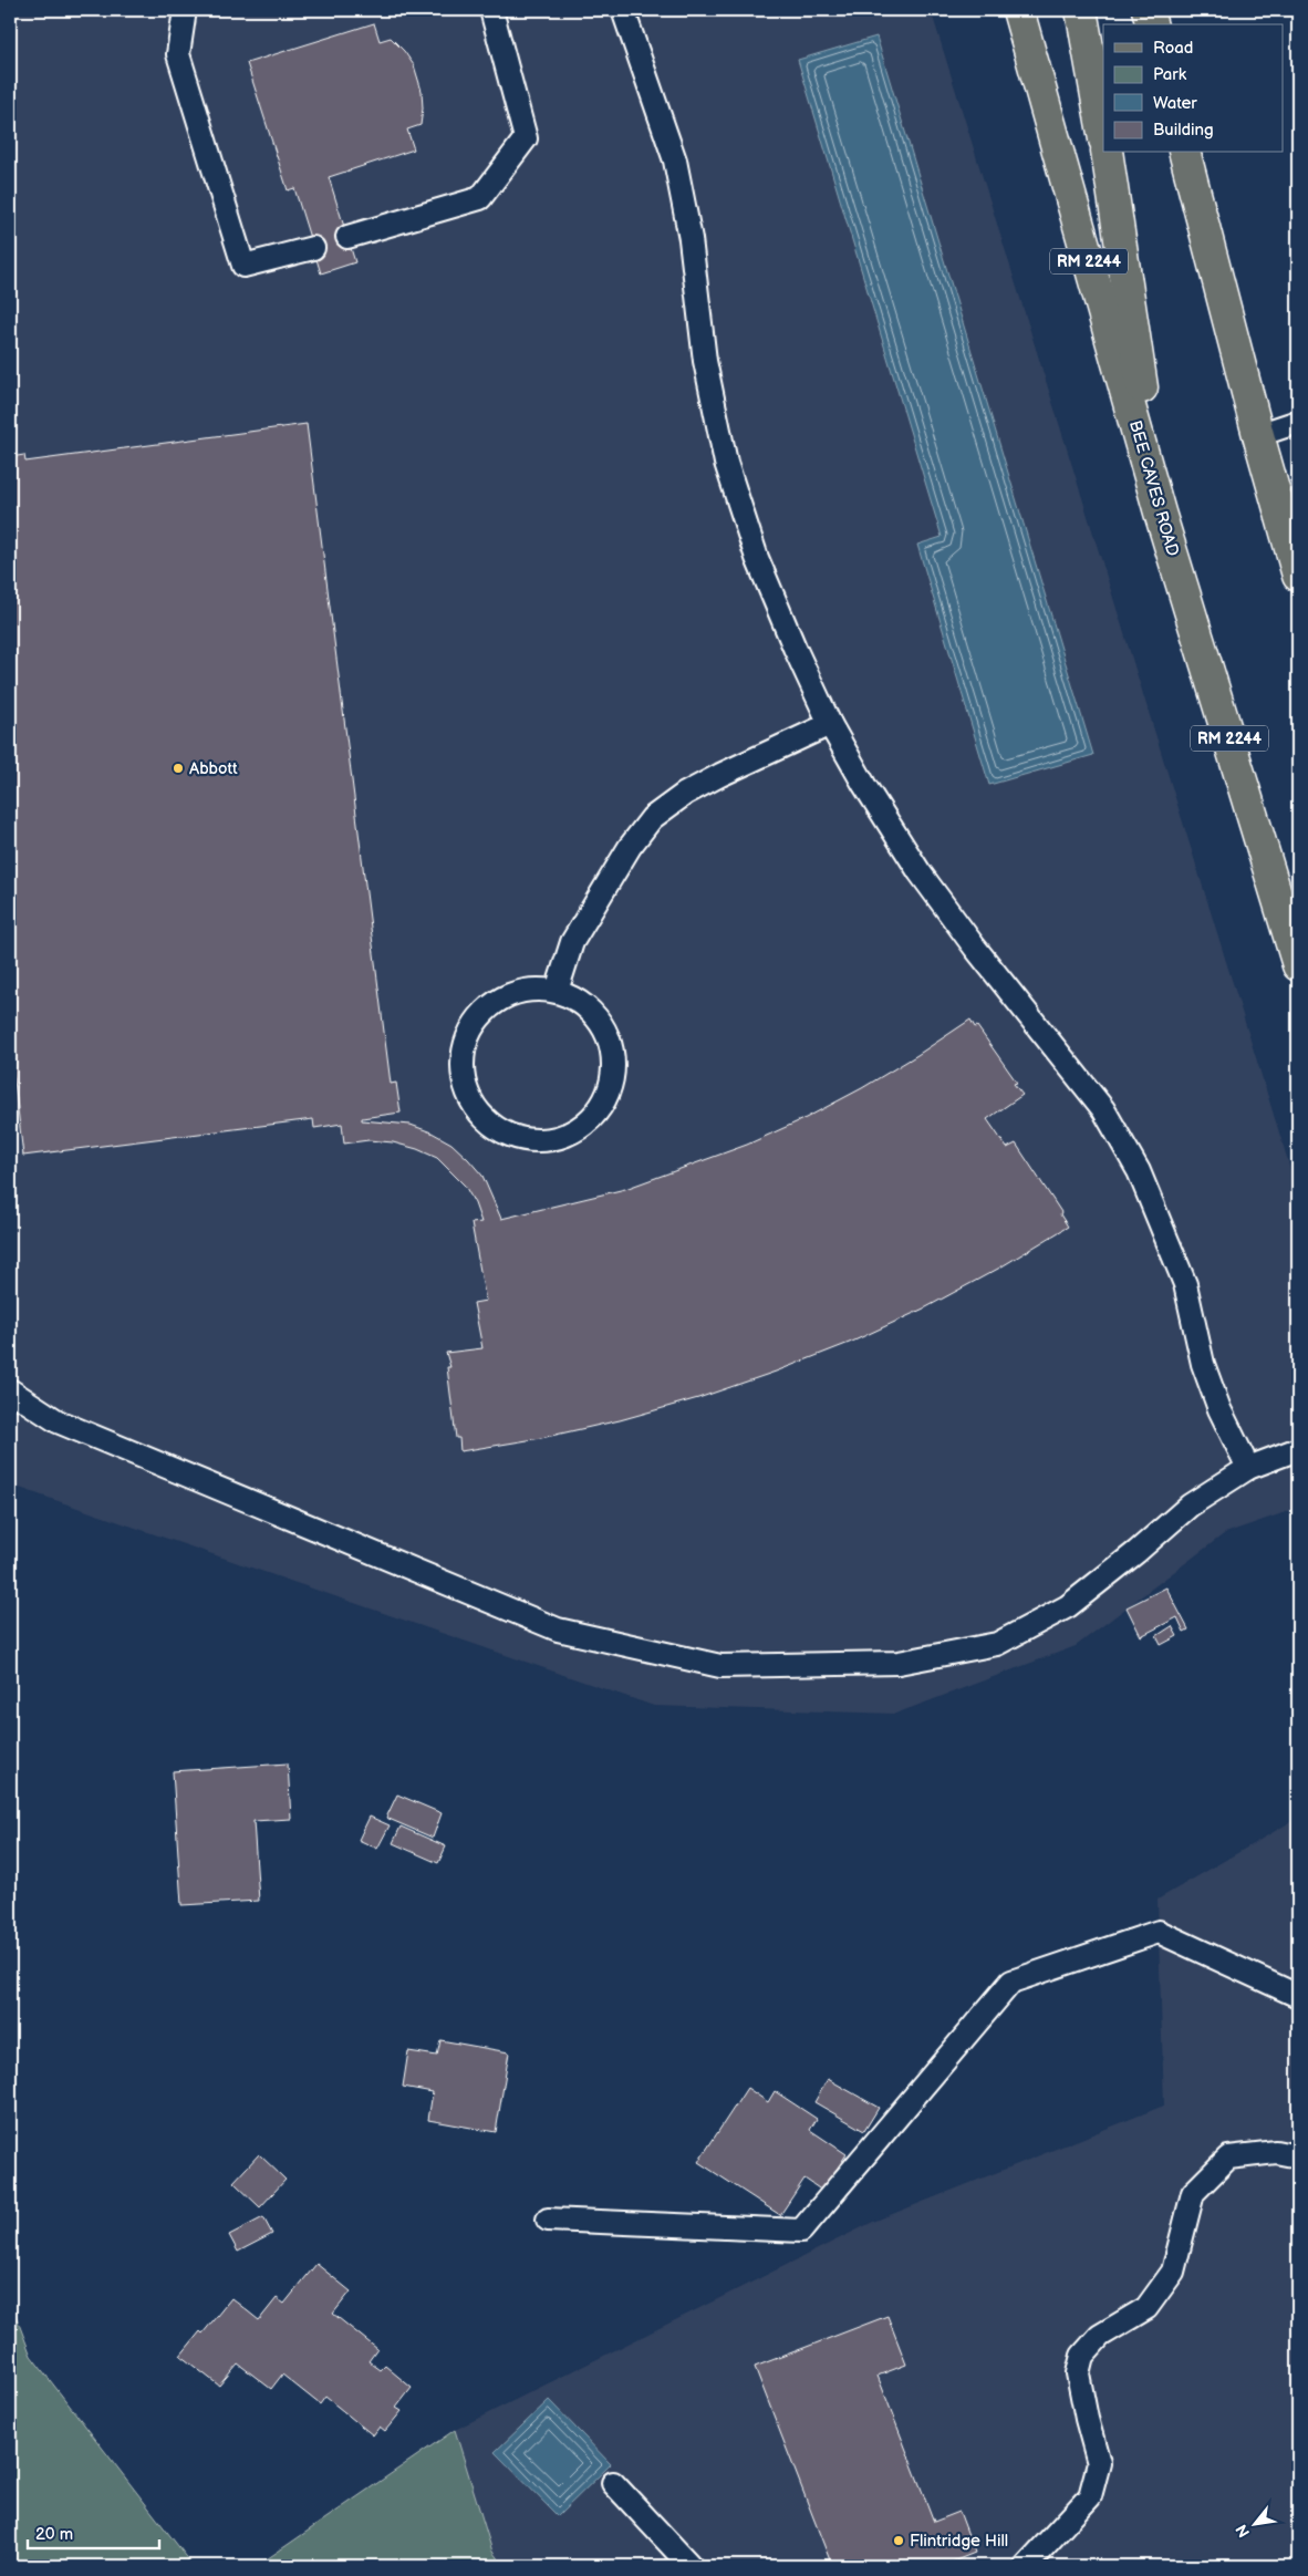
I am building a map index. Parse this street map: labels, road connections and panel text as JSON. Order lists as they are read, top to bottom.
{
  "streets": {
    "main road": ["RM 2244", "BEE CAVES ROAD"]
  },
  "places": ["Abbott", "Flintridge Hill"],
  "legend": [
    "Road",
    "Park",
    "Water",
    "Building"
  ],
  "scale_bar": "20 m",
  "north": "bottom left"
}
